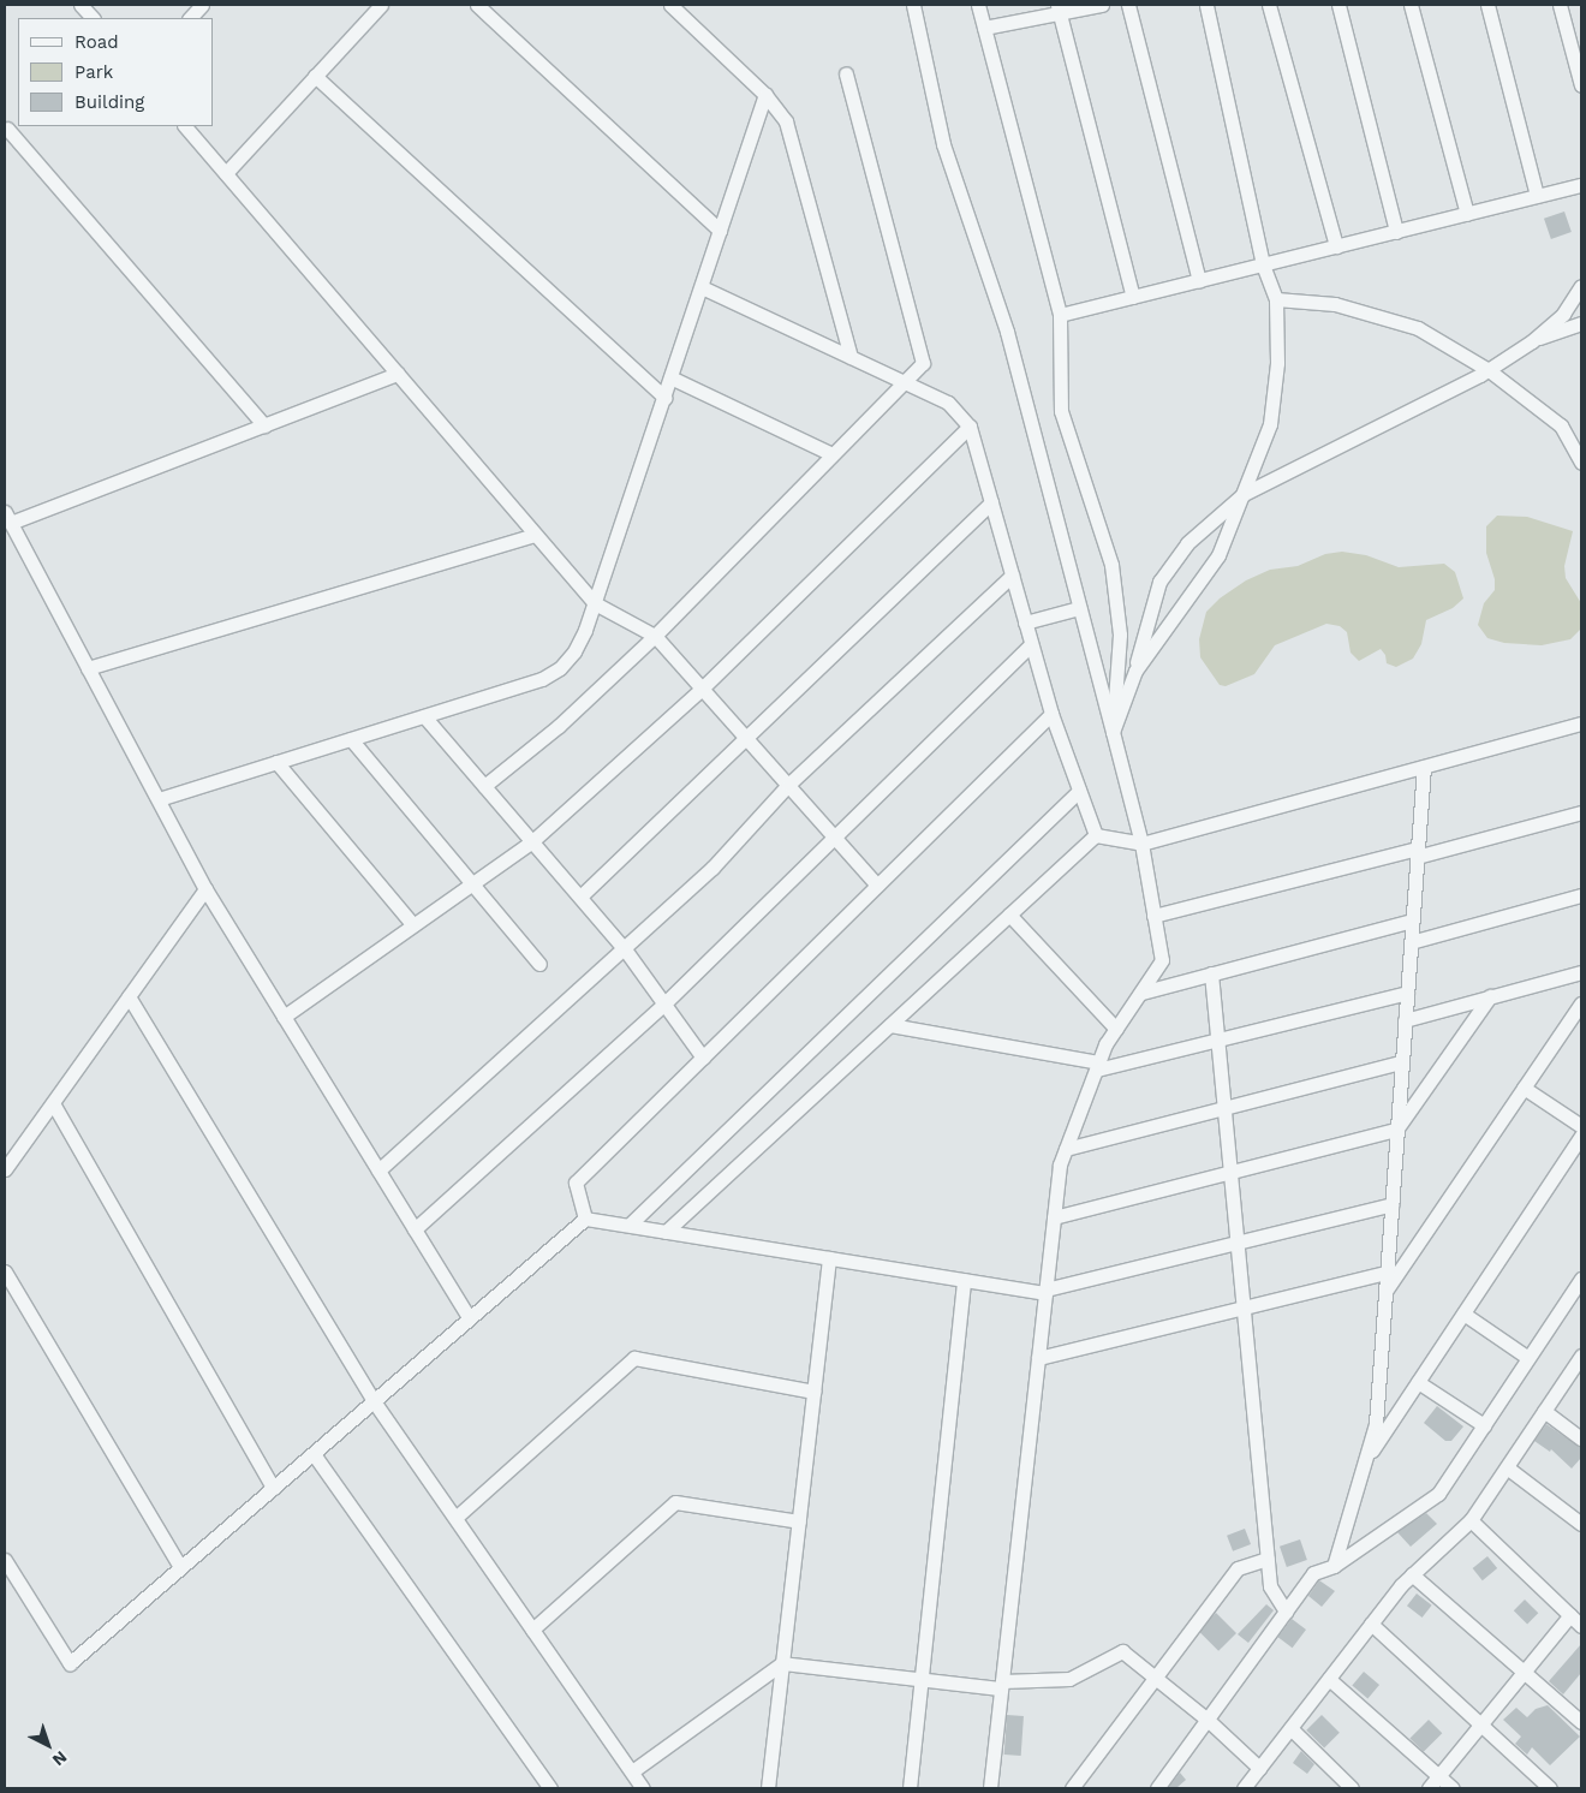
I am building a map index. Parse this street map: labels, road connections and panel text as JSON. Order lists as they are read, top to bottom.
{
  "legend": ["Road", "Park", "Building"],
  "north": "bottom right"
}
